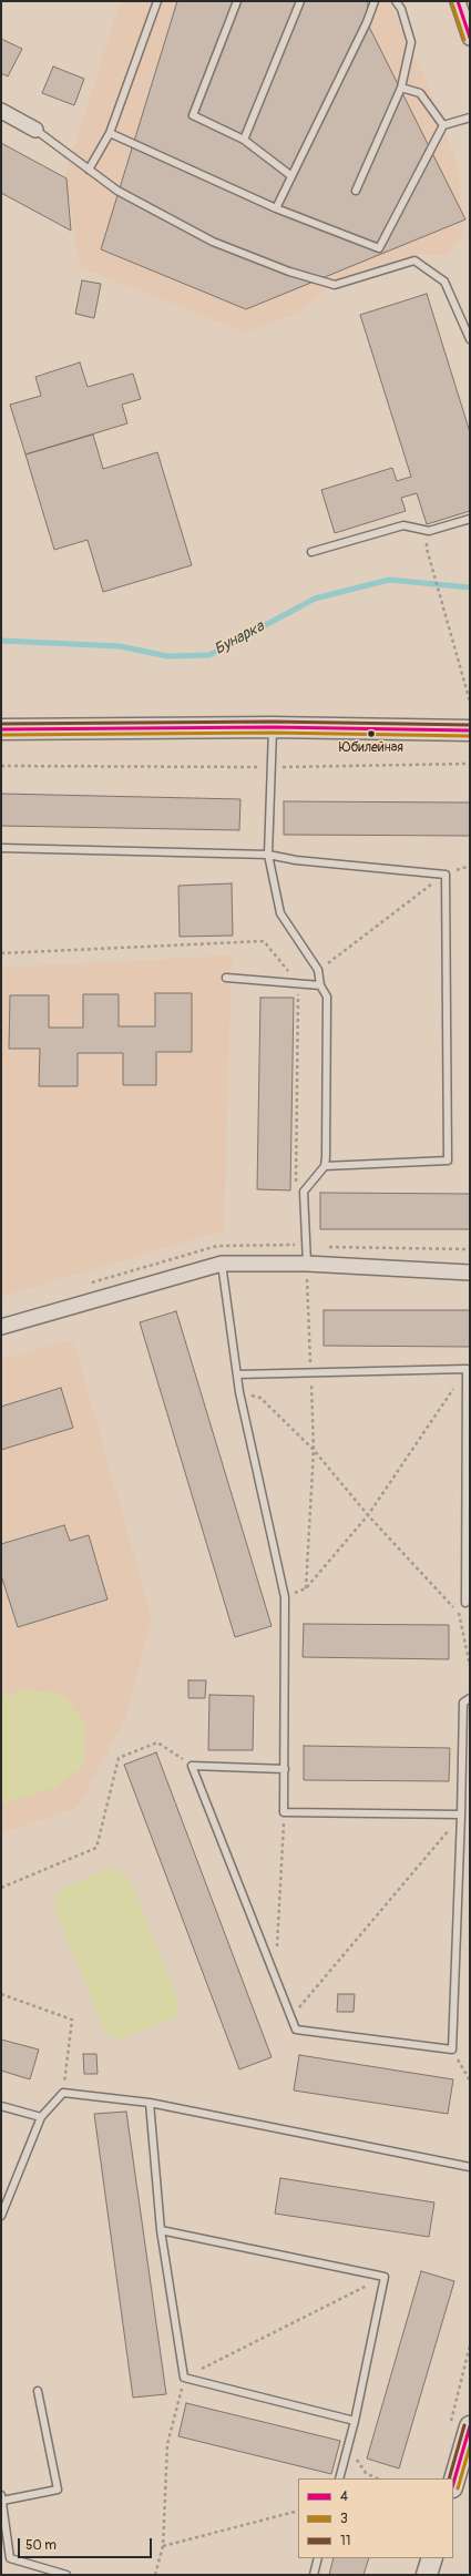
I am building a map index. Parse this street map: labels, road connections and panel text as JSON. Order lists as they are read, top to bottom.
{
  "water": ["Бунарка"],
  "places": ["Юбилейная"],
  "lines": ["transit line 4", "transit line 3", "transit line 11"],
  "legend": ["4", "3", "11"],
  "scale_bar": "50 m"
}
